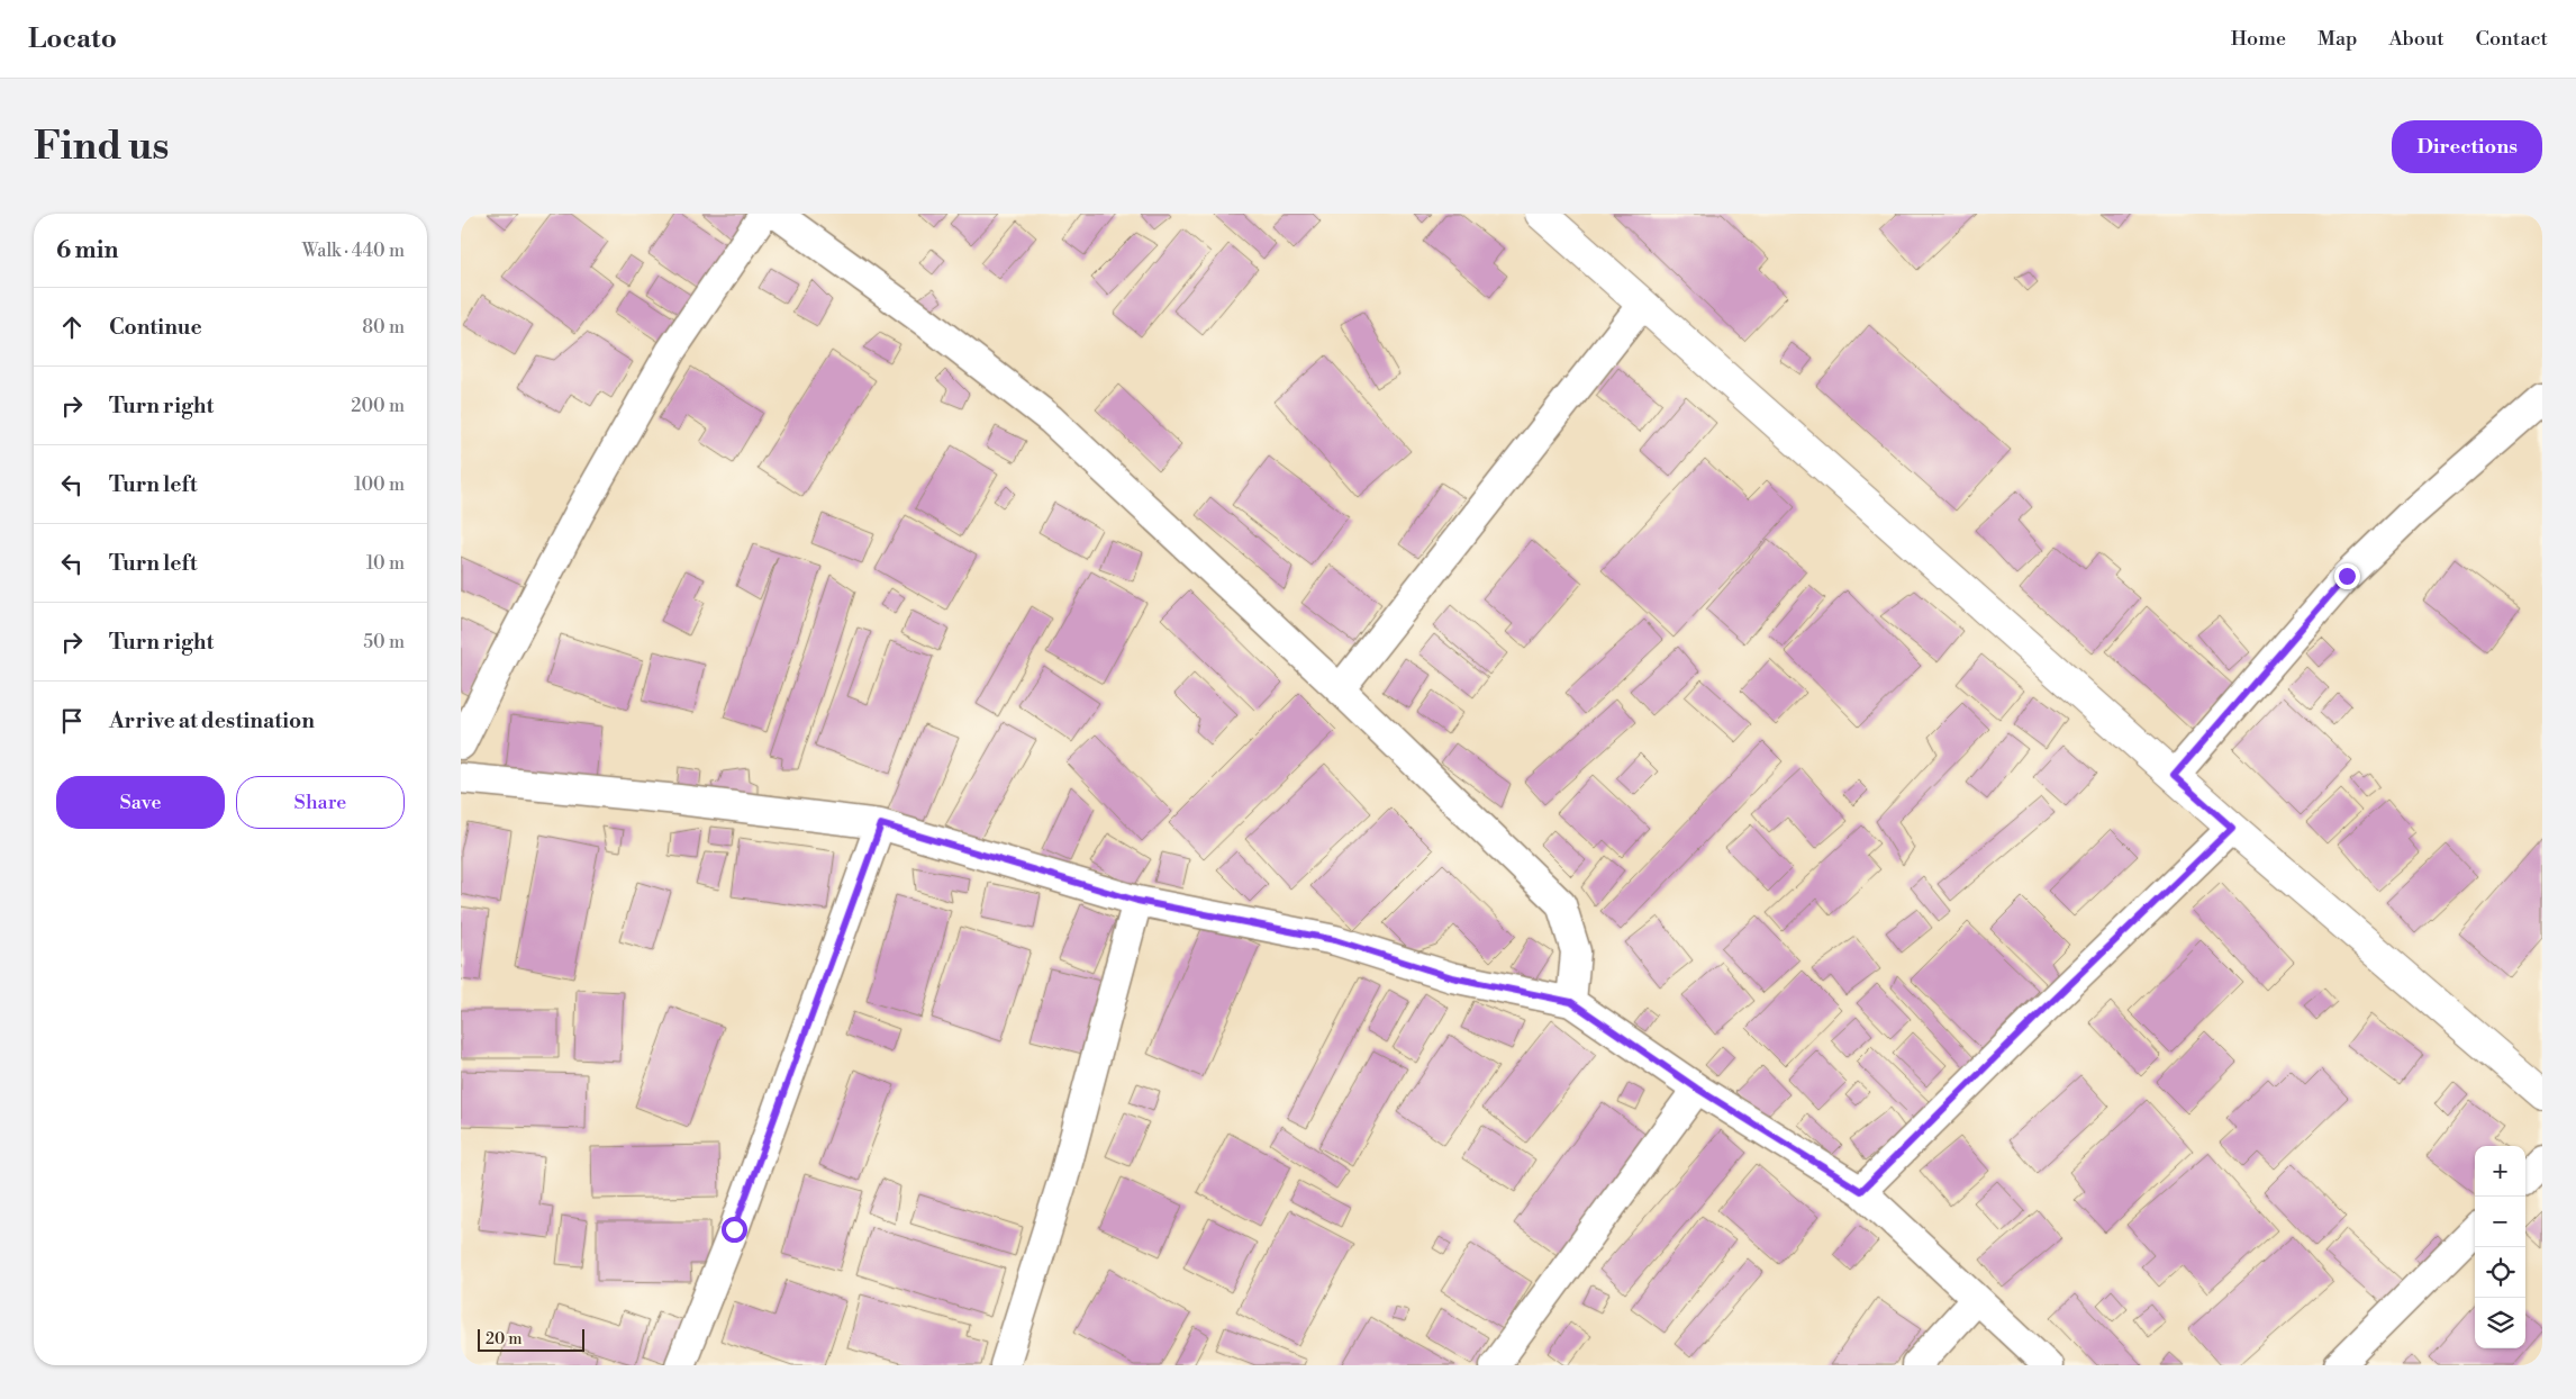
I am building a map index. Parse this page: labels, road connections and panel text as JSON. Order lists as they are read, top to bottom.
{
  "scale_bar": "20 m",
  "page": {
    "header": "Locato",
    "nav": [
      "Home",
      "Map",
      "About",
      "Contact"
    ],
    "buttons": [
      "Directions",
      ["Save", "Share"]
    ],
    "title": "Find us",
    "heading": ["6 min", "Walk · 440 m"],
    "list": [
      ["Continue", "80 m"],
      ["Turn right", "200 m"],
      ["Turn left", "100 m"],
      ["Turn left", "10 m"],
      ["Turn right", "50 m"],
      "Arrive at destination"
    ],
    "map_buttons": ["+", "−"],
    "scale": "20 m"
  }
}
